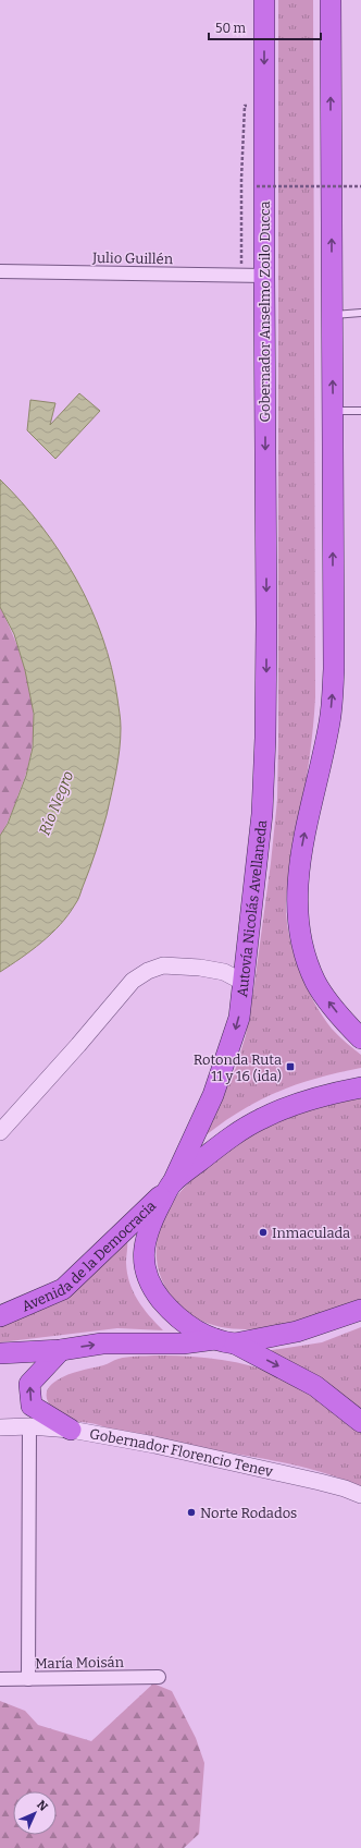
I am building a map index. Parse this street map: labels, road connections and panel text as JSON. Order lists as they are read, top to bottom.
{
  "streets": {
    "highway": ["Gobernador Anselmo Zoilo Ducca", "Autovía Nicolás Avellaneda", "Avenida de la Democracia"],
    "street": ["Julio Guillén", "Gobernador Florencio Tenev", "María Moisán"]
  },
  "crossings": [
    ["Julio Guillén", "Gobernador Anselmo Zoilo Ducca"],
    ["Gobernador Anselmo Zoilo Ducca", "Autovía Nicolás Avellaneda"],
    ["Autovía Nicolás Avellaneda", "Avenida de la Democracia"]
  ],
  "water": ["Río Negro"],
  "places": {
    "transit": ["Rotonda Ruta 11 y 16 (ida)"],
    "other": ["Inmaculada", "Norte Rodados"]
  },
  "scale_bar": "50 m",
  "north": "top right"
}
